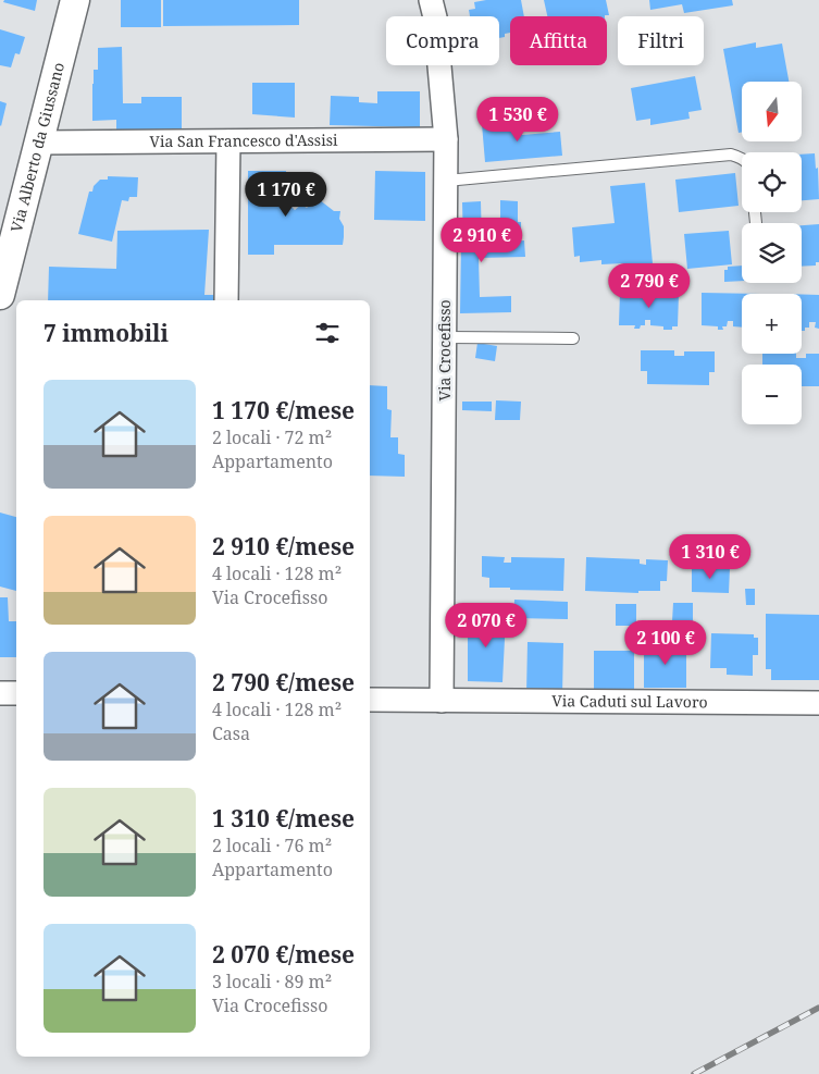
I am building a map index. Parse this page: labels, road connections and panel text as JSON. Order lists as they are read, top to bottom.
{
  "streets": {
    "street": [
      "Via San Francesco d'Assisi",
      "Via Alberto da Giussano",
      "Via Crocefisso",
      "Via Caduti sul Lavoro"
    ]
  },
  "crossings": [
    ["Via San Francesco d'Assisi", "Via Alberto da Giussano"],
    ["Via San Francesco d'Assisi", "Via Crocefisso"],
    ["Via Crocefisso", "Via Caduti sul Lavoro"]
  ],
  "north": "bottom",
  "page": {
    "chip": ["Compra", "Affitta", "Filtri"],
    "map_buttons": ["+", "−"],
    "price": [
      "1 530 €",
      "1 170 €",
      "2 910 €",
      "2 790 €",
      "1 310 €",
      "2 070 €",
      "2 100 €"
    ],
    "heading": "7 immobili",
    "list": [
      {
        "name": "1 170 €/mese",
        "note": "2 locali · 72 m² · Appartamento"
      },
      {
        "name": "2 910 €/mese",
        "note": "4 locali · 128 m² · Via Crocefisso"
      },
      {
        "name": "2 790 €/mese",
        "note": "4 locali · 128 m² · Casa"
      },
      {
        "name": "1 310 €/mese",
        "note": "2 locali · 76 m² · Appartamento"
      },
      {
        "name": "2 070 €/mese",
        "note": "3 locali · 89 m² · Via Crocefisso"
      }
    ]
  }
}
